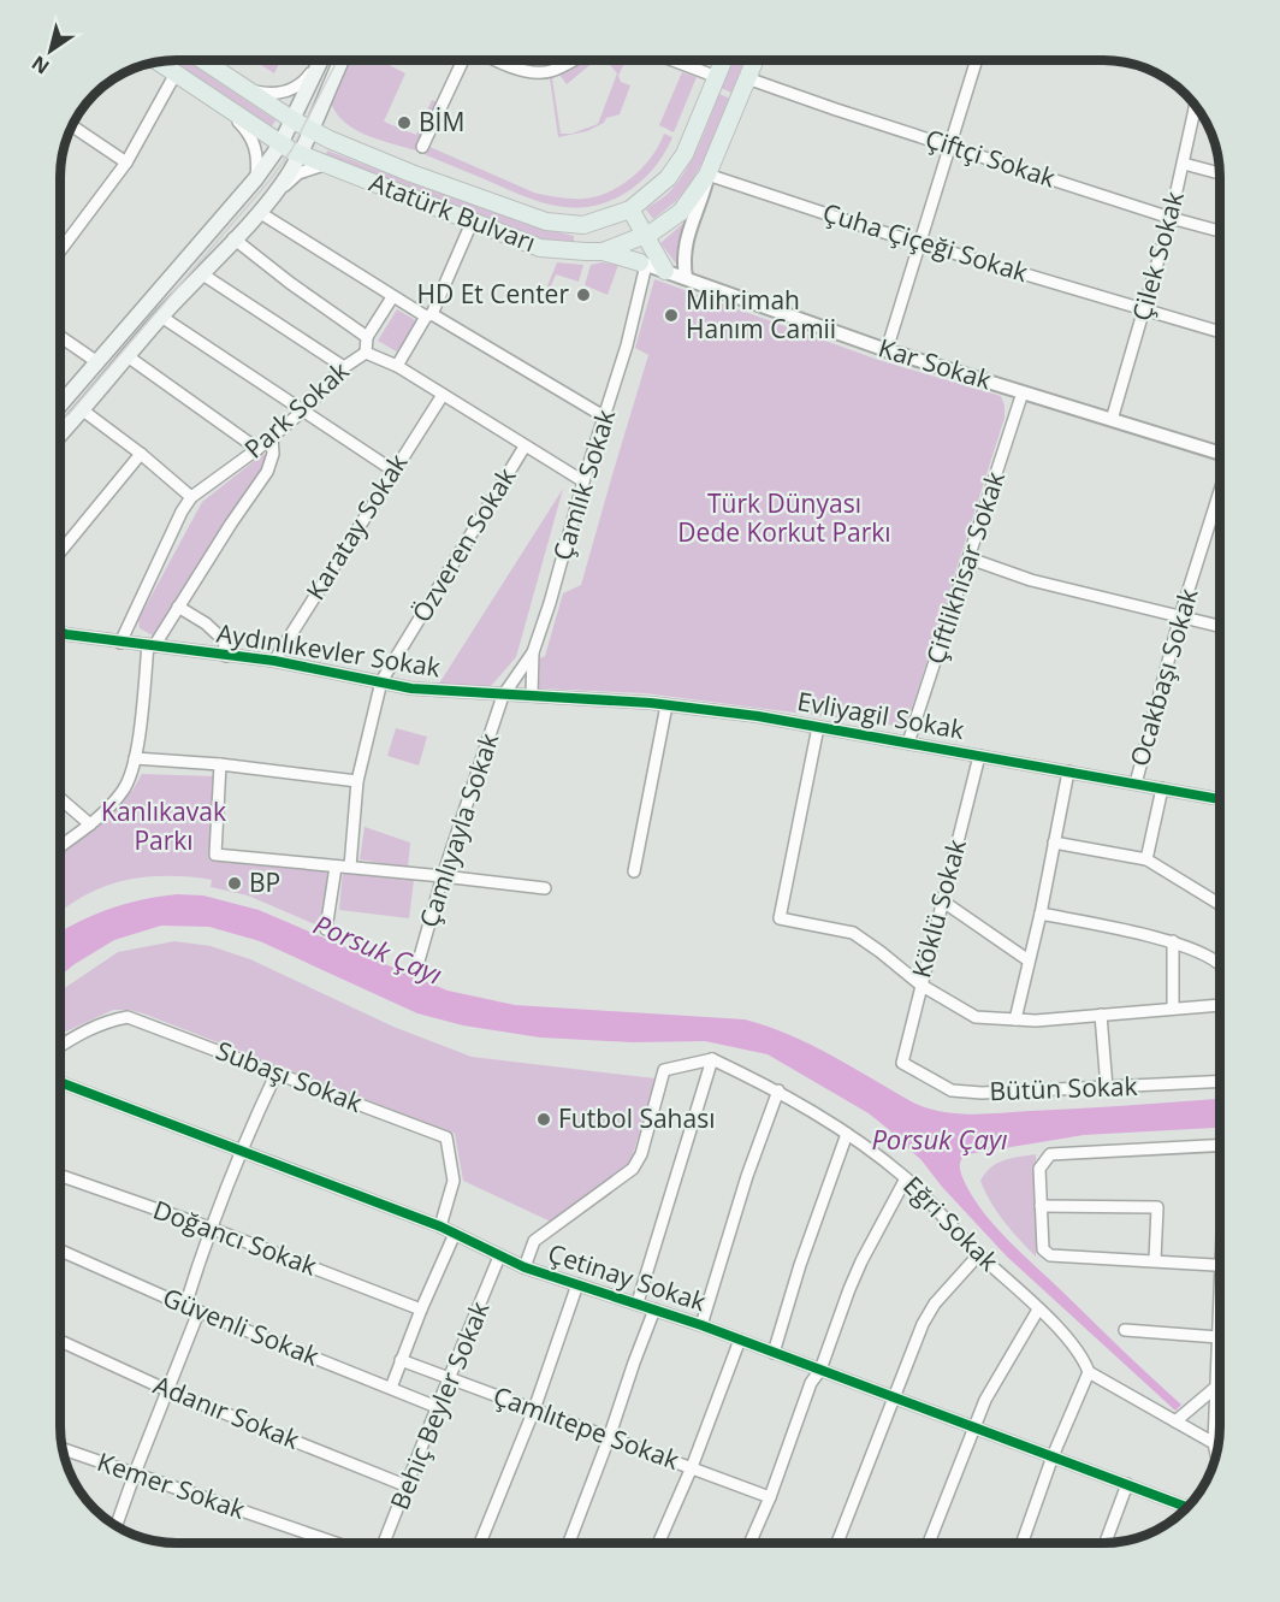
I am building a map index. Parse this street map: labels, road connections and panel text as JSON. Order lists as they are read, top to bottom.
{
  "streets": {
    "main road": ["Atatürk Bulvarı"],
    "street": [
      "Çiftçi Sokak",
      "Çuha Çiçeği Sokak",
      "Çilek Sokak",
      "Kar Sokak",
      "Park Sokak",
      "Çamlık Sokak",
      "Karatay Sokak",
      "Özveren Sokak",
      "Çiftlikhisar Sokak",
      "Aydınlıkevler Sokak",
      "Ocakbaşı Sokak",
      "Evliyagil Sokak",
      "Çamlıyayla Sokak",
      "Köklü Sokak",
      "Subaşı Sokak",
      "Bütün Sokak",
      "Eğri Sokak",
      "Doğancı Sokak",
      "Çetinay Sokak",
      "Güvenli Sokak",
      "Behiç Beyler Sokak",
      "Adanır Sokak",
      "Çamlıtepe Sokak",
      "Kemer Sokak"
    ]
  },
  "crossings": [
    ["Çiftçi Sokak", "Atatürk Bulvarı"],
    ["Çiftçi Sokak", "Çilek Sokak"],
    ["Atatürk Bulvarı", "Çuha Çiçeği Sokak"],
    ["Çuha Çiçeği Sokak", "Çilek Sokak"],
    ["Çilek Sokak", "Kar Sokak"],
    ["Kar Sokak", "Çamlık Sokak"],
    ["Kar Sokak", "Çiftlikhisar Sokak"],
    ["Park Sokak", "Çamlık Sokak"],
    ["Park Sokak", "Karatay Sokak"],
    ["Park Sokak", "Özveren Sokak"],
    ["Park Sokak", "Aydınlıkevler Sokak"],
    ["Çamlık Sokak", "Aydınlıkevler Sokak"],
    ["Çamlık Sokak", "Çamlıyayla Sokak"],
    ["Karatay Sokak", "Aydınlıkevler Sokak"],
    ["Özveren Sokak", "Aydınlıkevler Sokak"],
    ["Çiftlikhisar Sokak", "Evliyagil Sokak"],
    ["Aydınlıkevler Sokak", "Evliyagil Sokak"],
    ["Aydınlıkevler Sokak", "Çamlıyayla Sokak"],
    ["Ocakbaşı Sokak", "Evliyagil Sokak"],
    ["Evliyagil Sokak", "Köklü Sokak"],
    ["Köklü Sokak", "Bütün Sokak"],
    ["Subaşı Sokak", "Çetinay Sokak"],
    ["Çetinay Sokak", "Behiç Beyler Sokak"],
    ["Güvenli Sokak", "Behiç Beyler Sokak"],
    ["Behiç Beyler Sokak", "Adanır Sokak"],
    ["Behiç Beyler Sokak", "Çamlıtepe Sokak"]
  ],
  "water": ["Porsuk Çayı"],
  "parks": ["Türk Dünyası Dede Korkut Parkı", "Kanlıkavak Parkı"],
  "places": [
    "BİM",
    "HD Et Center",
    "Mihrimah Hanım Camii",
    "BP",
    "Futbol Sahası"
  ],
  "north": "bottom left"
}
